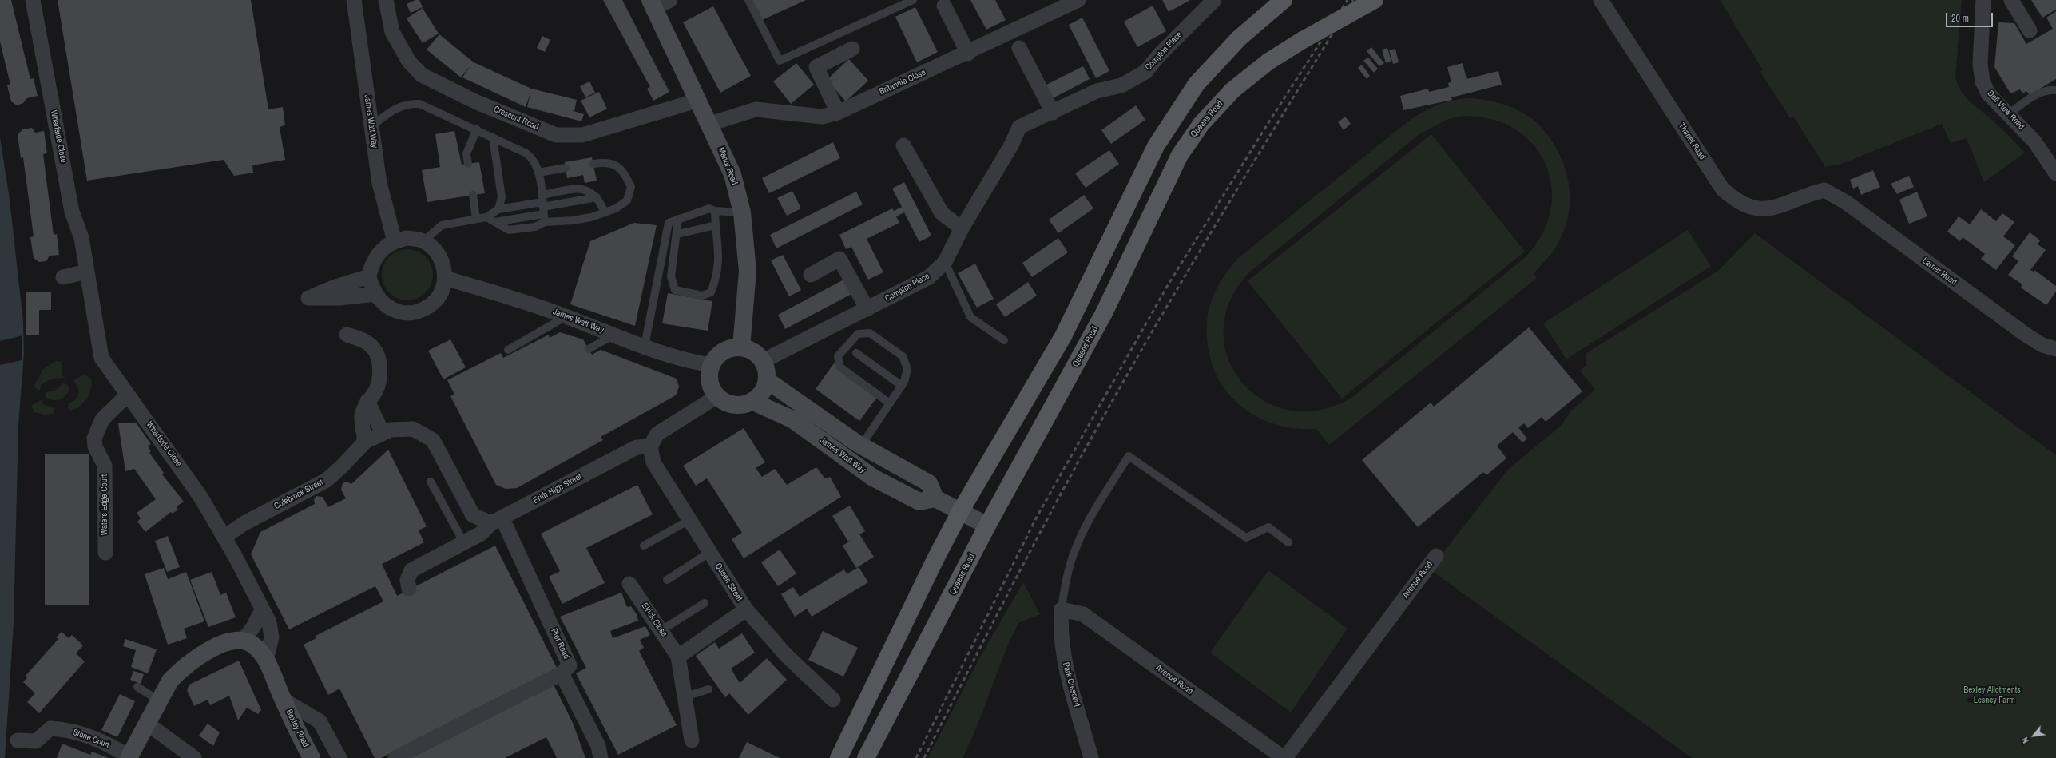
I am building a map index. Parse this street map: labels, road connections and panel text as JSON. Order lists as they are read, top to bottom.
{
  "streets": {
    "main road": ["Queens Road"],
    "street": [
      "Compton Place",
      "Britannia Close",
      "Dell View Road",
      "Crescent Road",
      "James Watt Way",
      "Wharfside Close",
      "Thanet Road",
      "Manor Road",
      "Larner Road",
      "Erith High Street",
      "Colebrook Street",
      "Waters Edge Court",
      "Avenue Road",
      "Queen Street",
      "Elrick Close",
      "Pier Road",
      "Park Crescent",
      "Bexley Road",
      "Stone Court"
    ]
  },
  "crossings": [
    ["Compton Place", "James Watt Way"],
    ["Compton Place", "Manor Road"],
    ["Britannia Close", "Manor Road"],
    ["Crescent Road", "Manor Road"],
    ["James Watt Way", "Manor Road"],
    ["Wharfside Close", "Colebrook Street"],
    ["Wharfside Close", "Waters Edge Court"],
    ["Wharfside Close", "Bexley Road"],
    ["Thanet Road", "Larner Road"],
    ["Erith High Street", "Colebrook Street"],
    ["Erith High Street", "Queen Street"],
    ["Avenue Road", "Park Crescent"]
  ],
  "parks": ["Bexley Allotments - Lesney Farm"],
  "scale_bar": "20 m",
  "north": "bottom left"
}
